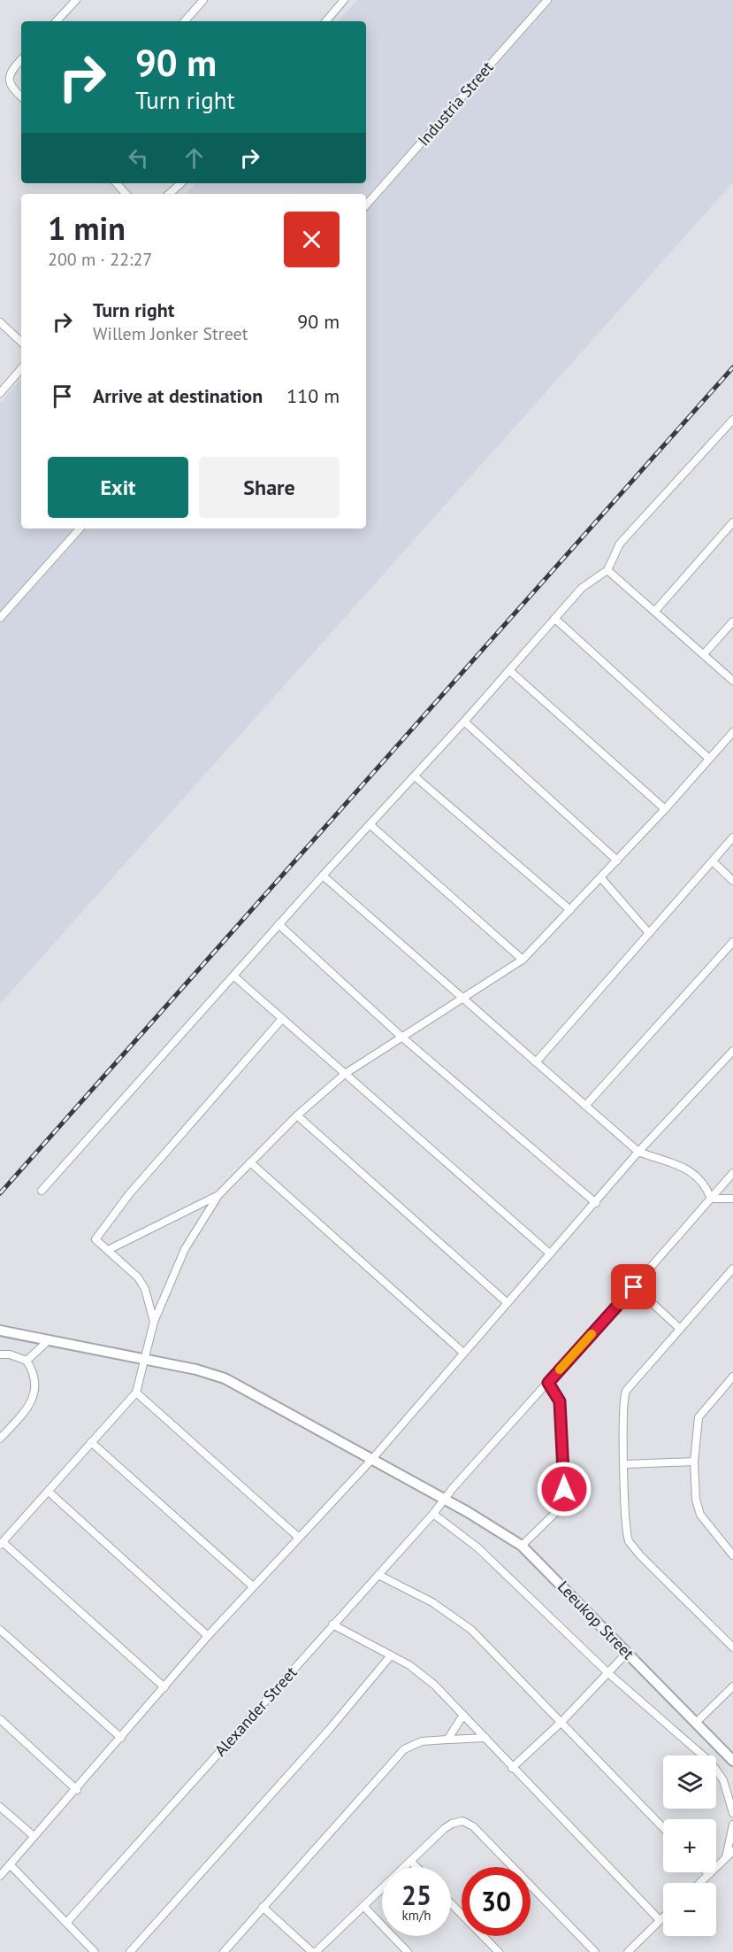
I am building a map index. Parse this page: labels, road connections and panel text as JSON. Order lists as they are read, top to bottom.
{
  "streets": {
    "street": ["Industria Street", "Leeukop Street", "Alexander Street"]
  },
  "crossings": [
    ["Leeukop Street", "Alexander Street"]
  ],
  "page": {
    "turn": ["90 m", "Turn right"],
    "heading": ["1 min", "200 m · 22:27"],
    "list": [
      {
        "name": "Turn right",
        "note": "Willem Jonker Street",
        "value": "90 m"
      },
      {
        "name": "Arrive at destination",
        "value": "110 m"
      }
    ],
    "buttons": ["Exit", "Share"],
    "map_buttons": ["+", "−"],
    "speed": "25 km/h",
    "limit": "30"
  }
}
